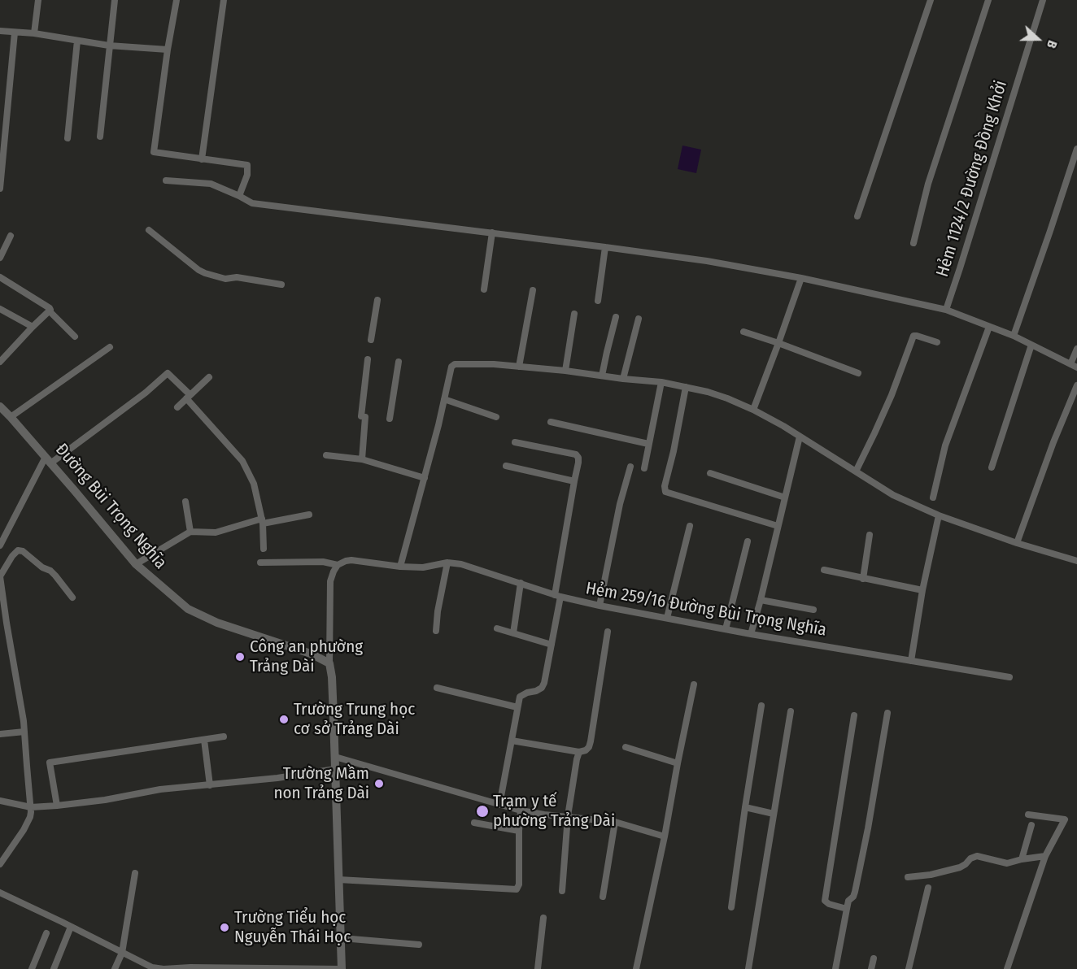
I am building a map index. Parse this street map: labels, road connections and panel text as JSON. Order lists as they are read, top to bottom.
{
  "streets": {
    "street": ["Hẻm 1124/2 Đường Đồng Khởi", "Đường Bùi Trọng Nghĩa", "Hẻm 259/16 Đường Bùi Trọng Nghĩa"]
  },
  "places": [
    "Công an phường Trảng Dài",
    "Trường Trung học cơ sở Trảng Dài",
    "Trường Mầm non Trảng Dài",
    "Trạm y tế phường Trảng Dài",
    "Trường Tiểu học Nguyễn Thái Học"
  ],
  "north": "right"
}
